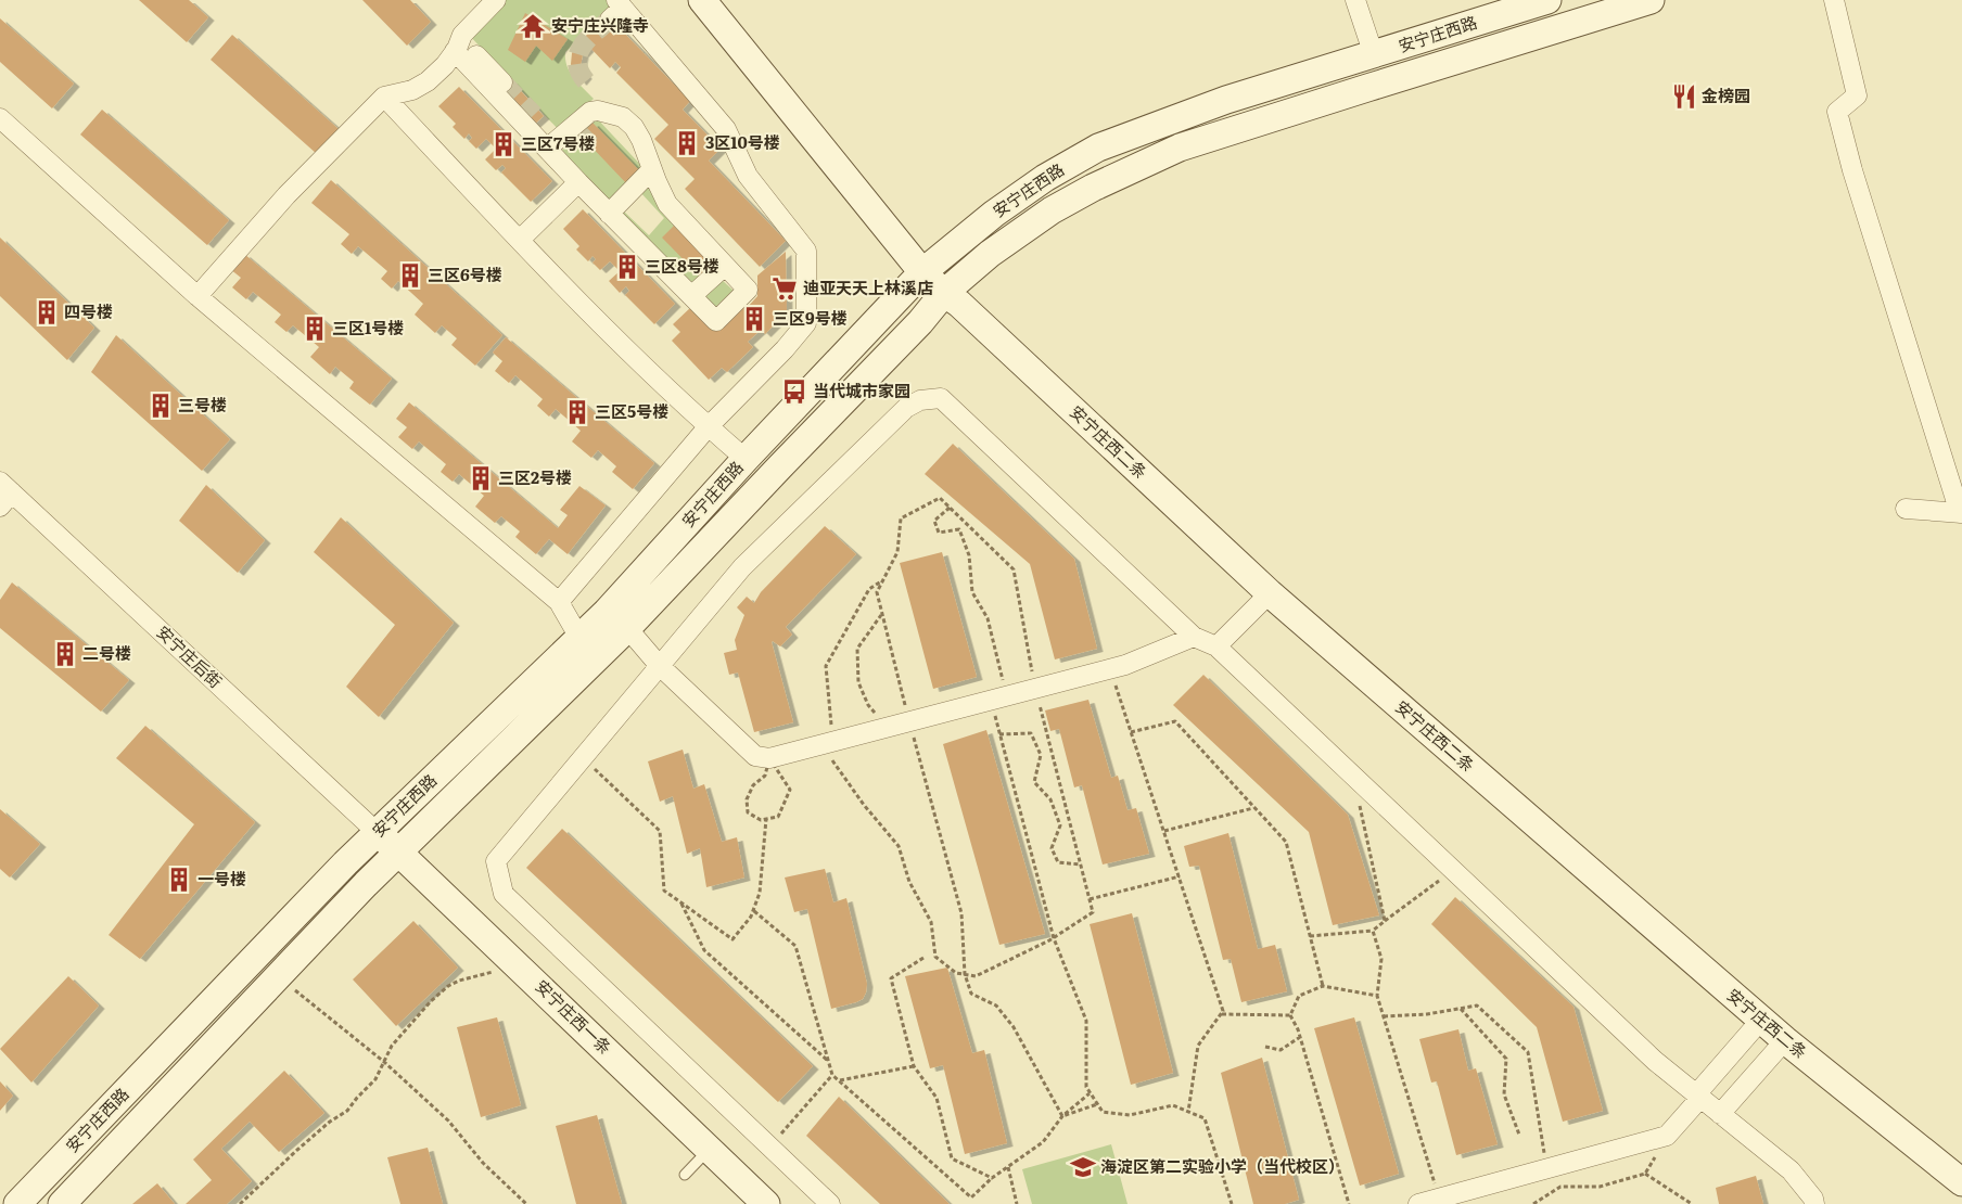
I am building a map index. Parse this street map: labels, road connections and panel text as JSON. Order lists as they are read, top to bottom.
{
  "streets": {
    "main road": ["安宁庄西路", "安宁庄西二条", "安宁庄西一条"],
    "street": ["安宁庄后街"]
  },
  "crossings": [
    ["安宁庄西路", "安宁庄西二条"],
    ["安宁庄西路", "安宁庄后街"],
    ["安宁庄西路", "安宁庄西一条"],
    ["安宁庄后街", "安宁庄西一条"]
  ],
  "places": {
    "temple": ["安宁庄兴隆寺"],
    "restaurant": ["金榜园"],
    "building": [
      "3区10号楼",
      "三区7号楼",
      "三区8号楼",
      "三区6号楼",
      "四号楼",
      "三区9号楼",
      "三区1号楼",
      "三号楼",
      "三区5号楼",
      "三区2号楼",
      "二号楼",
      "一号楼"
    ],
    "supermarket": ["迪亚天天上林溪店"],
    "bus stop": ["当代城市家园"],
    "school or university": ["海淀区第二实验小学（当代校区）"]
  }
}
